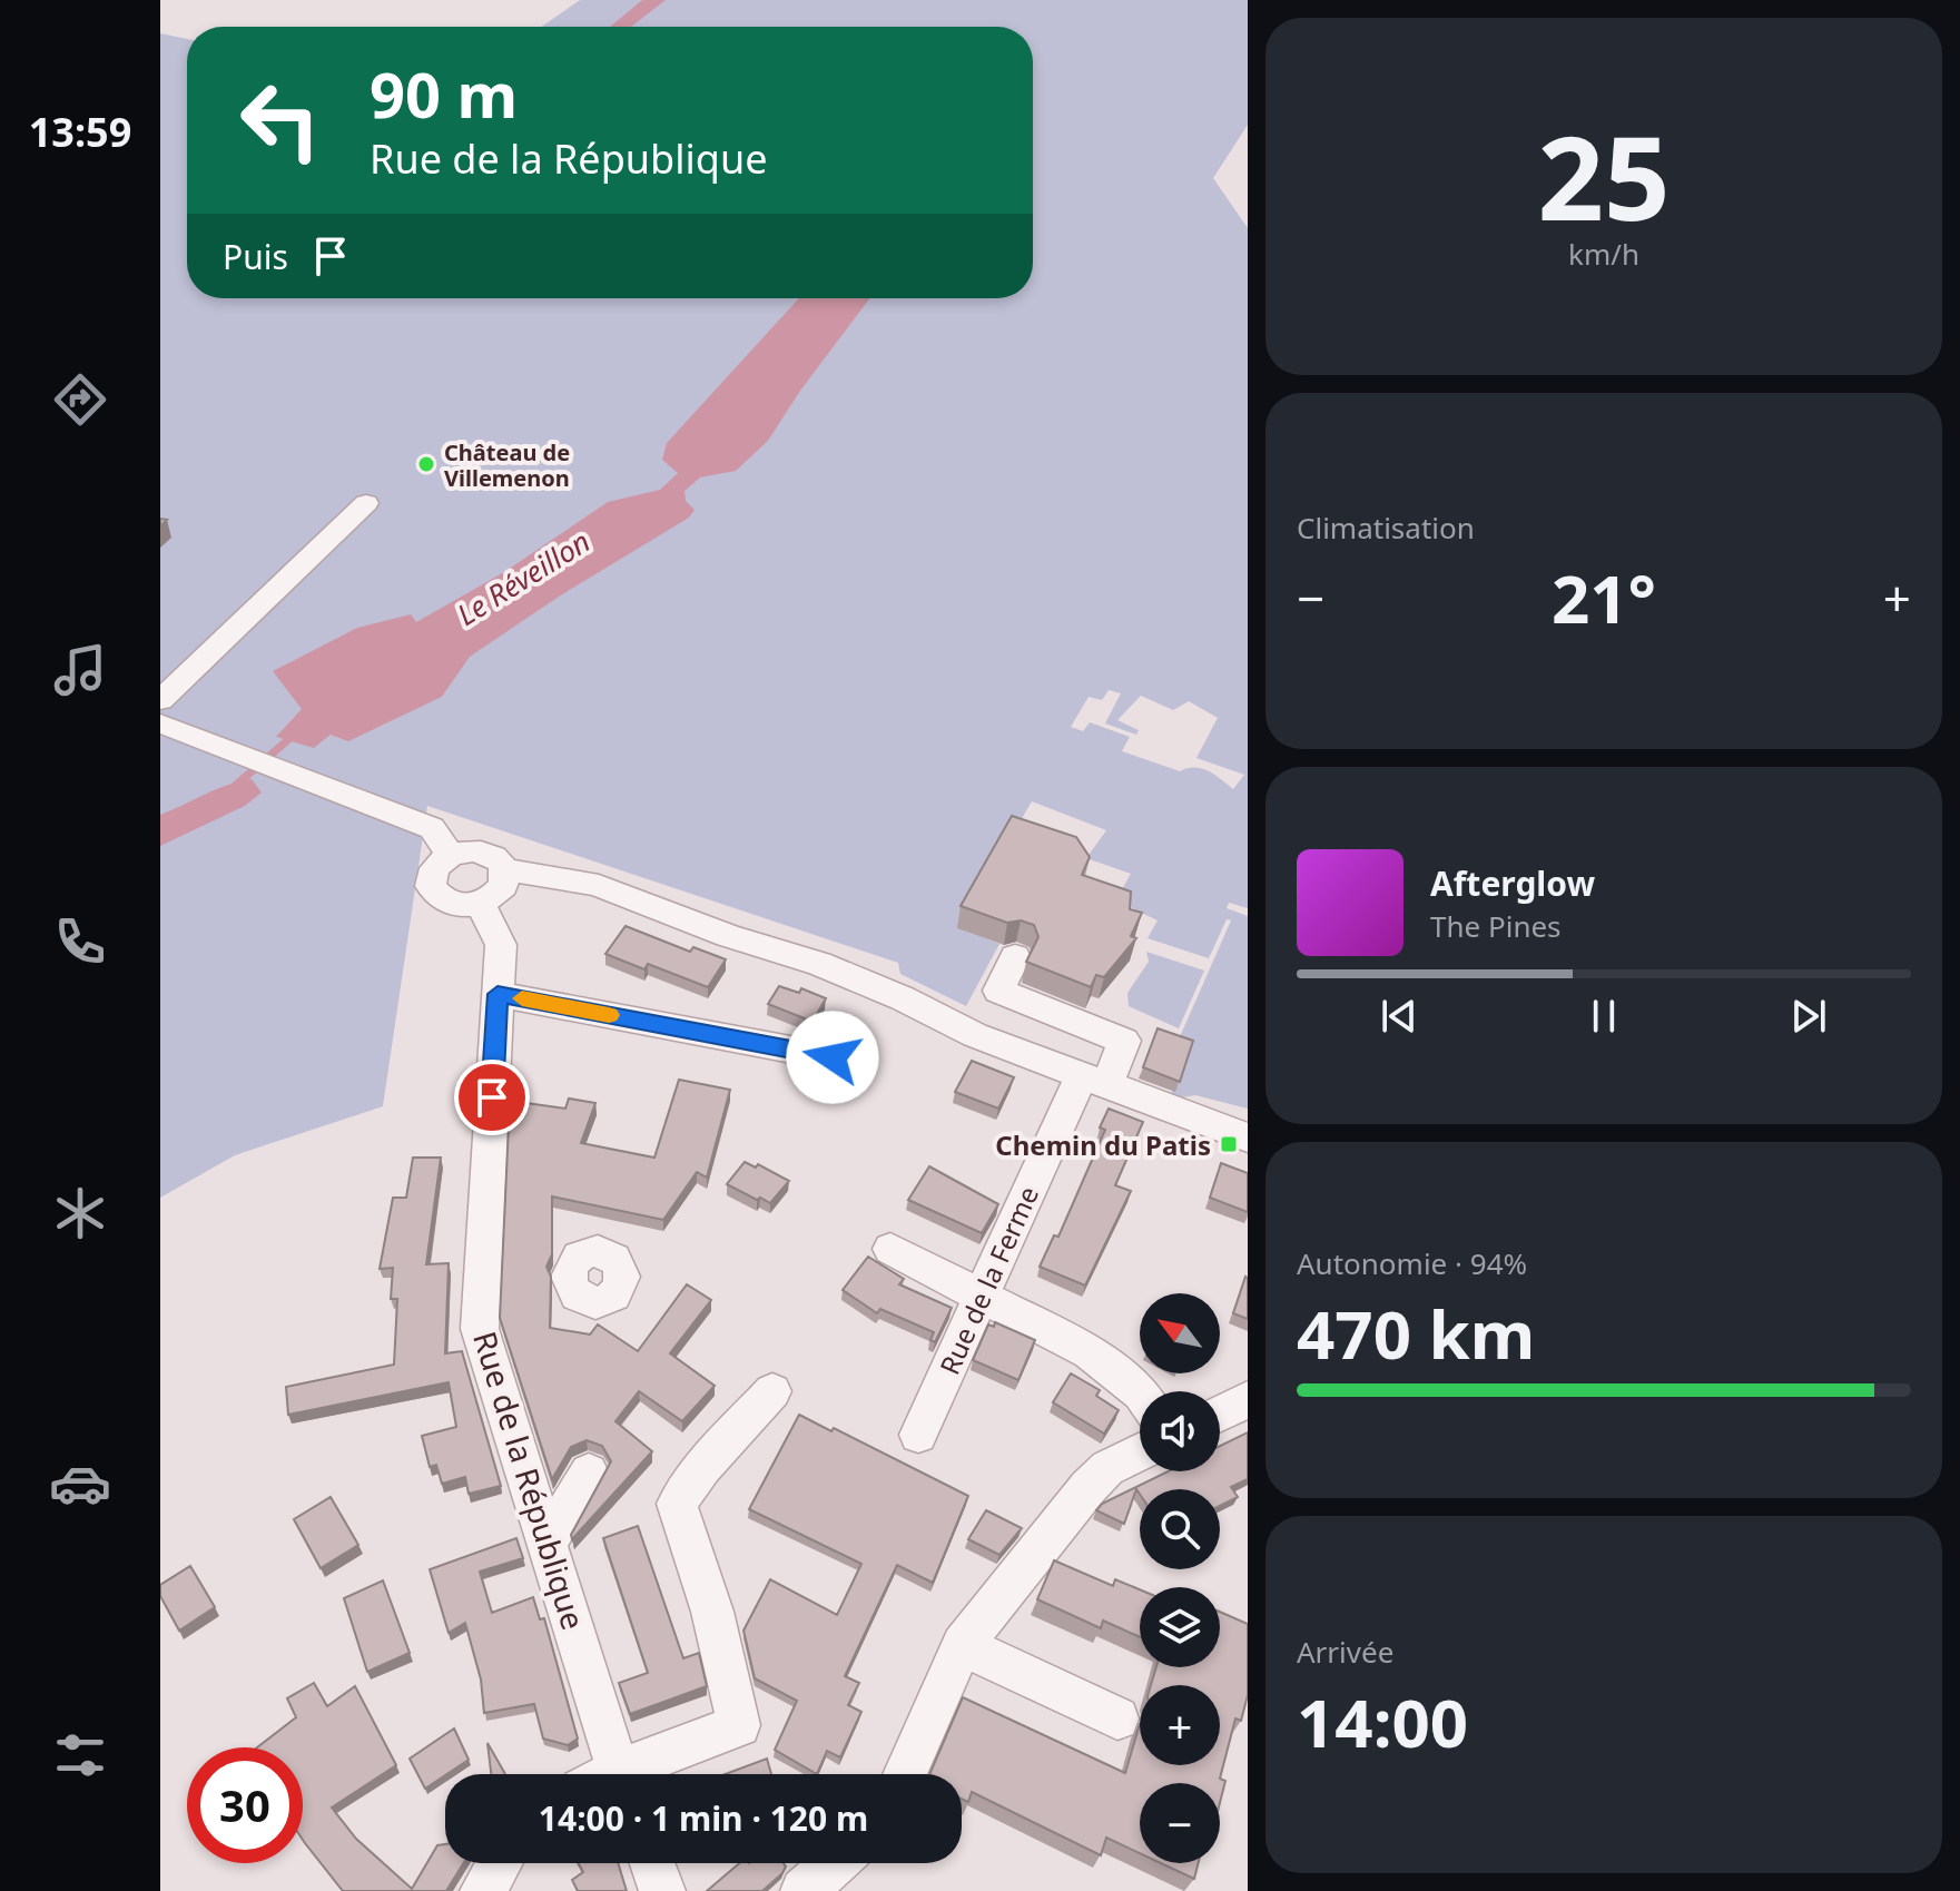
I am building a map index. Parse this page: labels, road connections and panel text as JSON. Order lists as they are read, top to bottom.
{
  "streets": {
    "street": ["Rue de la Ferme", "Rue de la République"]
  },
  "water": ["Le Réveillon"],
  "places": {
    "other": ["Château de Villemenon"],
    "transit": ["Chemin du Patis"]
  },
  "north": "top left",
  "page": {
    "tabs": "13:59",
    "tile": [
      ["25", "km/h"],
      "Climatisation",
      ["Autonomie · 94%", "470 km"],
      ["Arrivée", "14:00"]
    ],
    "turn": ["90 m", "Rue de la République"],
    "then": "Puis",
    "heat": ["−", "21°", "+"],
    "song": ["Afterglow", "The Pines"],
    "map_buttons": ["+", "−"],
    "limit": "30",
    "trip": "14:00 · 1 min · 120 m"
  }
}
